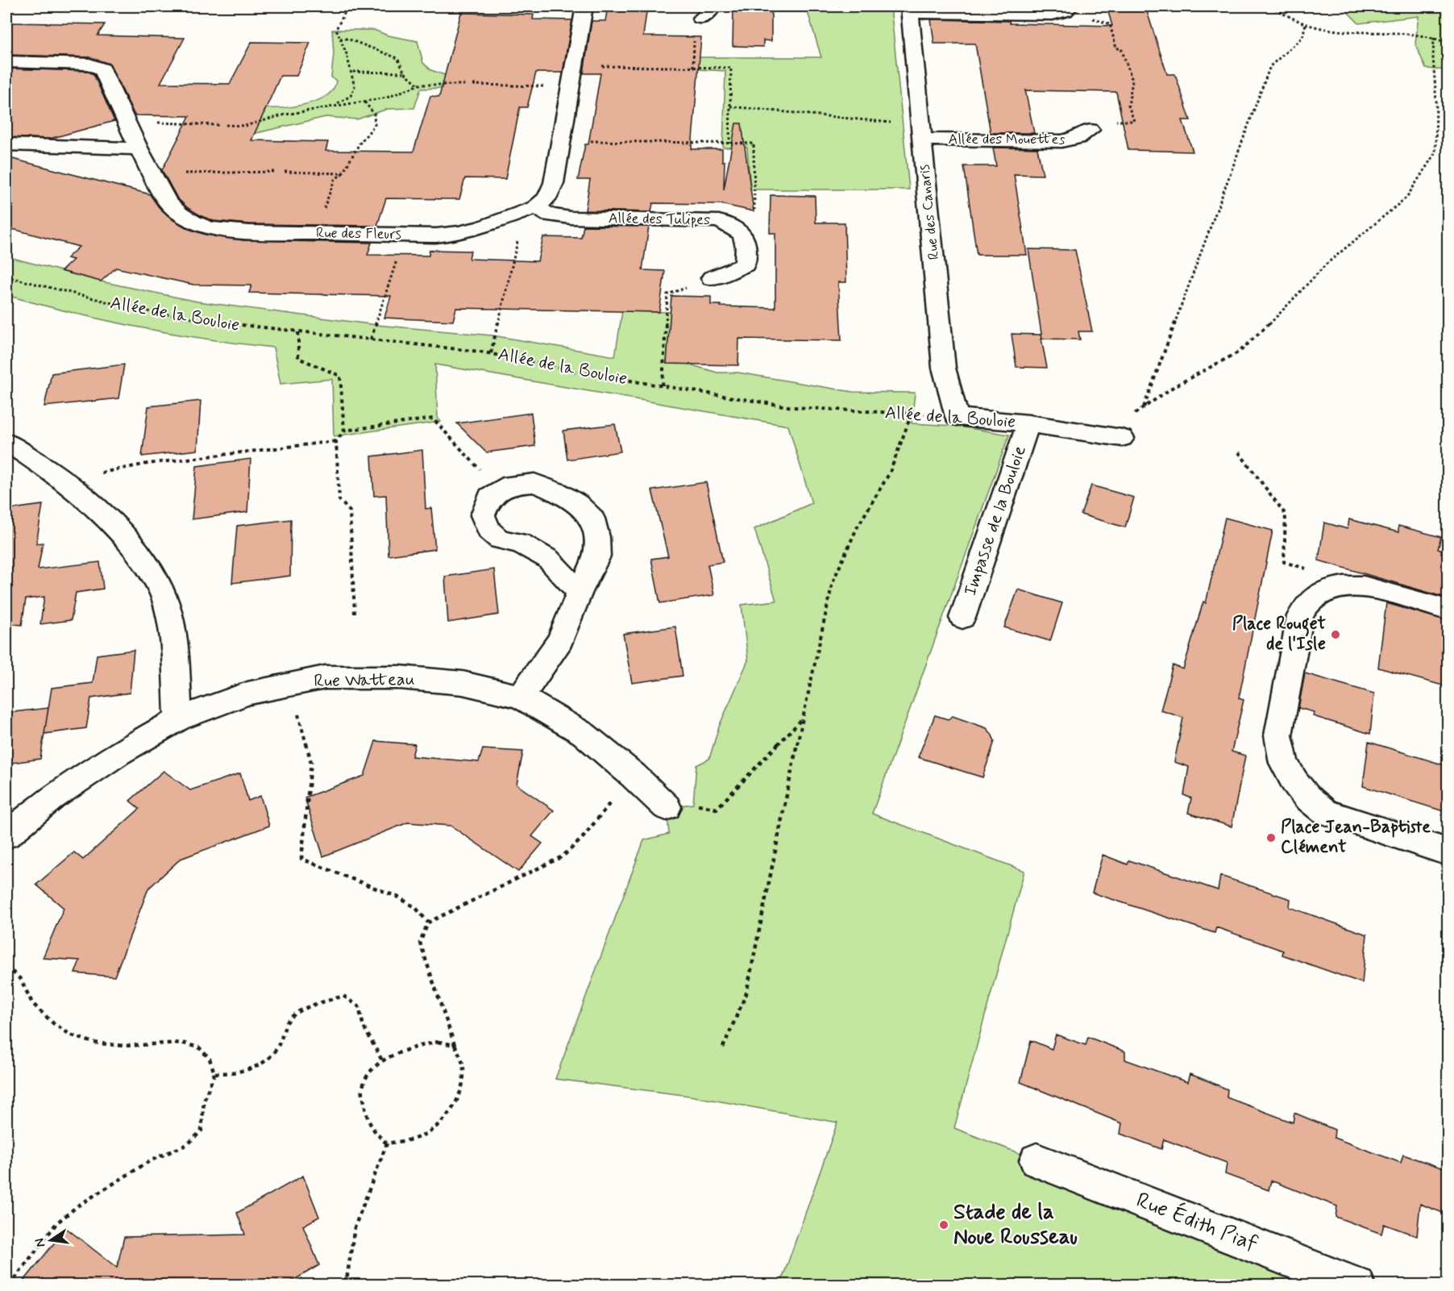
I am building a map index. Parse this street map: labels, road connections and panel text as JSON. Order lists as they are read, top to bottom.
{
  "streets": {
    "street": [
      "Allée des Mouettes",
      "Rue des Canaris",
      "Allée des Tulipes",
      "Rue des Fleurs",
      "Allée de la Bouloie",
      "Impasse de la Bouloie",
      "Rue Watteau",
      "Rue Édith Piaf"
    ]
  },
  "crossings": [
    ["Allée des Mouettes", "Rue des Canaris"],
    ["Rue des Canaris", "Allée de la Bouloie"],
    ["Allée des Tulipes", "Rue des Fleurs"],
    ["Allée de la Bouloie", "Impasse de la Bouloie"]
  ],
  "places": ["Place Rouget de l'Isle", "Place Jean-Baptiste Clément", "Stade de la Noue Rousseau"],
  "north": "left"
}
